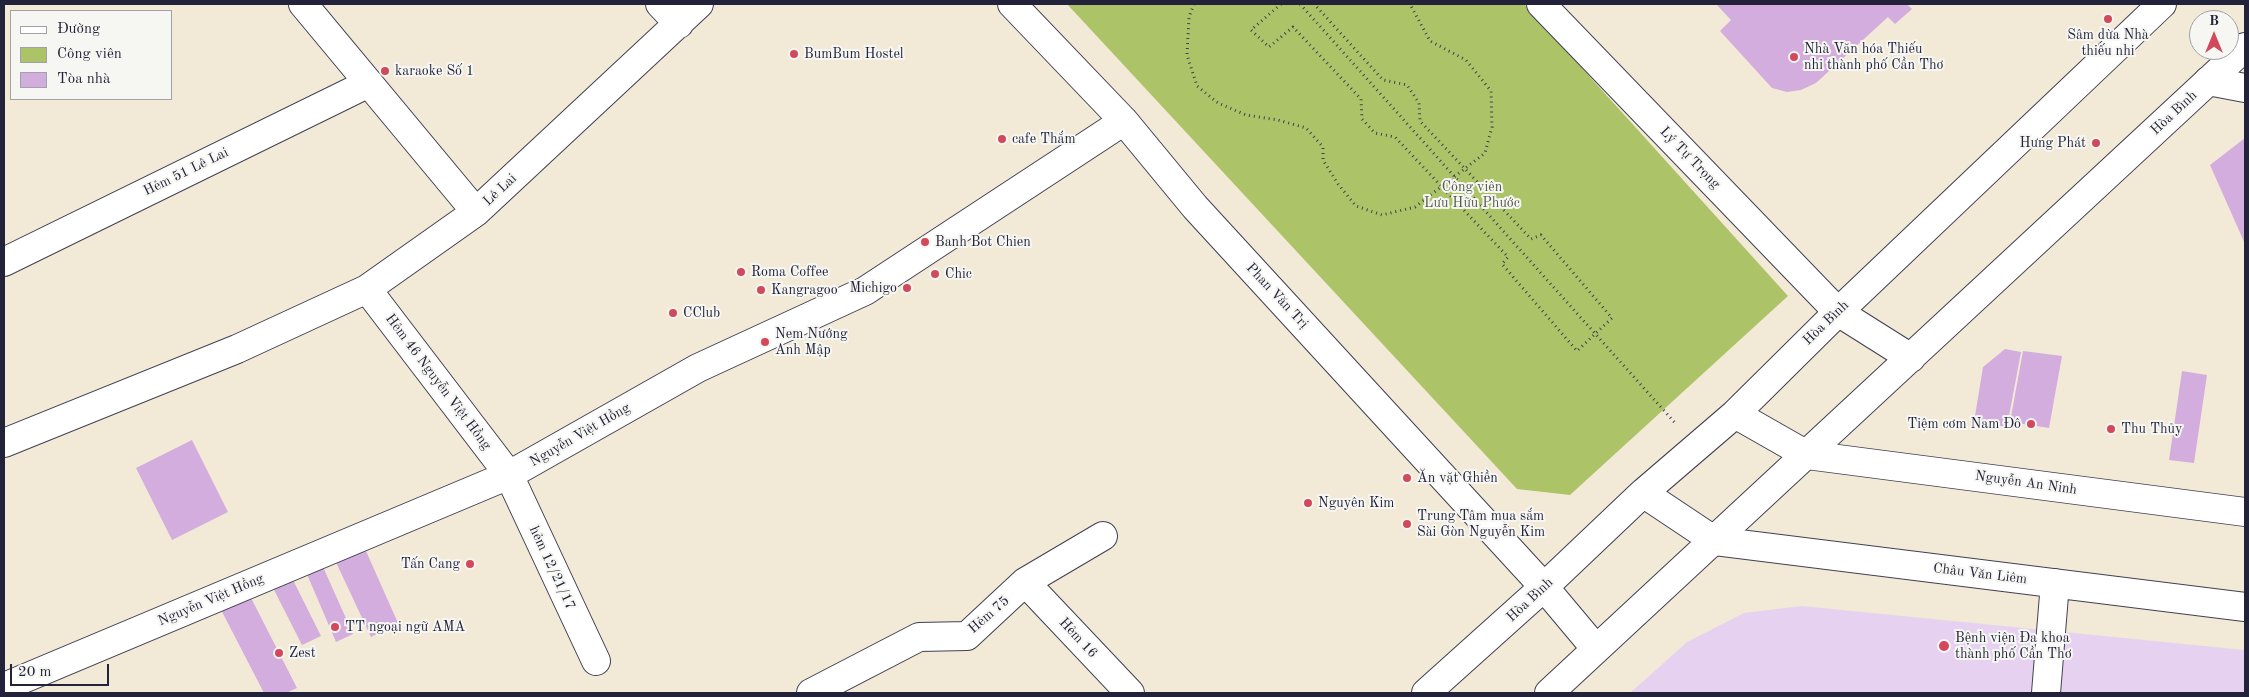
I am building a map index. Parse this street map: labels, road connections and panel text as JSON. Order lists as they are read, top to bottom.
{
  "streets": {
    "street": [
      "Hòa Bình",
      "Lý Tự Trọng",
      "Hẻm 51 Lê Lai",
      "Lê Lai",
      "Phan Văn Trị",
      "Hẻm 46 Nguyễn Việt Hồng",
      "Nguyễn Việt Hồng",
      "Nguyễn An Ninh",
      "hẻm 12/21/17",
      "Châu Văn Liêm",
      "Hẻm 75",
      "Hẻm 16"
    ]
  },
  "crossings": [
    ["Hòa Bình", "Lý Tự Trọng"],
    ["Hòa Bình", "Phan Văn Trị"],
    ["Hòa Bình", "Nguyễn An Ninh"],
    ["Hòa Bình", "Châu Văn Liêm"],
    ["Hẻm 51 Lê Lai", "Lê Lai"],
    ["Phan Văn Trị", "Nguyễn Việt Hồng"],
    ["Hẻm 46 Nguyễn Việt Hồng", "Nguyễn Việt Hồng"],
    ["Hẻm 46 Nguyễn Việt Hồng", "hẻm 12/21/17"],
    ["Nguyễn Việt Hồng", "hẻm 12/21/17"],
    ["Hẻm 75", "Hẻm 16"]
  ],
  "parks": ["Công viên Lưu Hữu Phước"],
  "places": [
    "Sâm dừa Nhà thiếu nhi",
    "BumBum Hostel",
    "Nhà Văn hóa Thiếu nhi thành phố Cần Thơ",
    "karaoke Số 1",
    "cafe Thắm",
    "Hưng Phát",
    "Banh Bot Chien",
    "Roma Coffee",
    "Chic",
    "Michigo",
    "Kangragoo",
    "CClub",
    "Nem Nướng Anh Mập",
    "Tiệm cơm Nam Đô",
    "Thu Thủy",
    "Ăn vặt Ghiền",
    "Nguyên Kim",
    "Trung Tâm mua sắm Sài Gòn Nguyễn Kim",
    "Tấn Cang",
    "TT ngoại ngữ AMA",
    "Bệnh viện Đa khoa thành phố Cần Thơ",
    "Zest"
  ],
  "legend": ["Đường", "Công viên", "Tòa nhà"],
  "scale_bar": "20 m",
  "north": "top"
}
